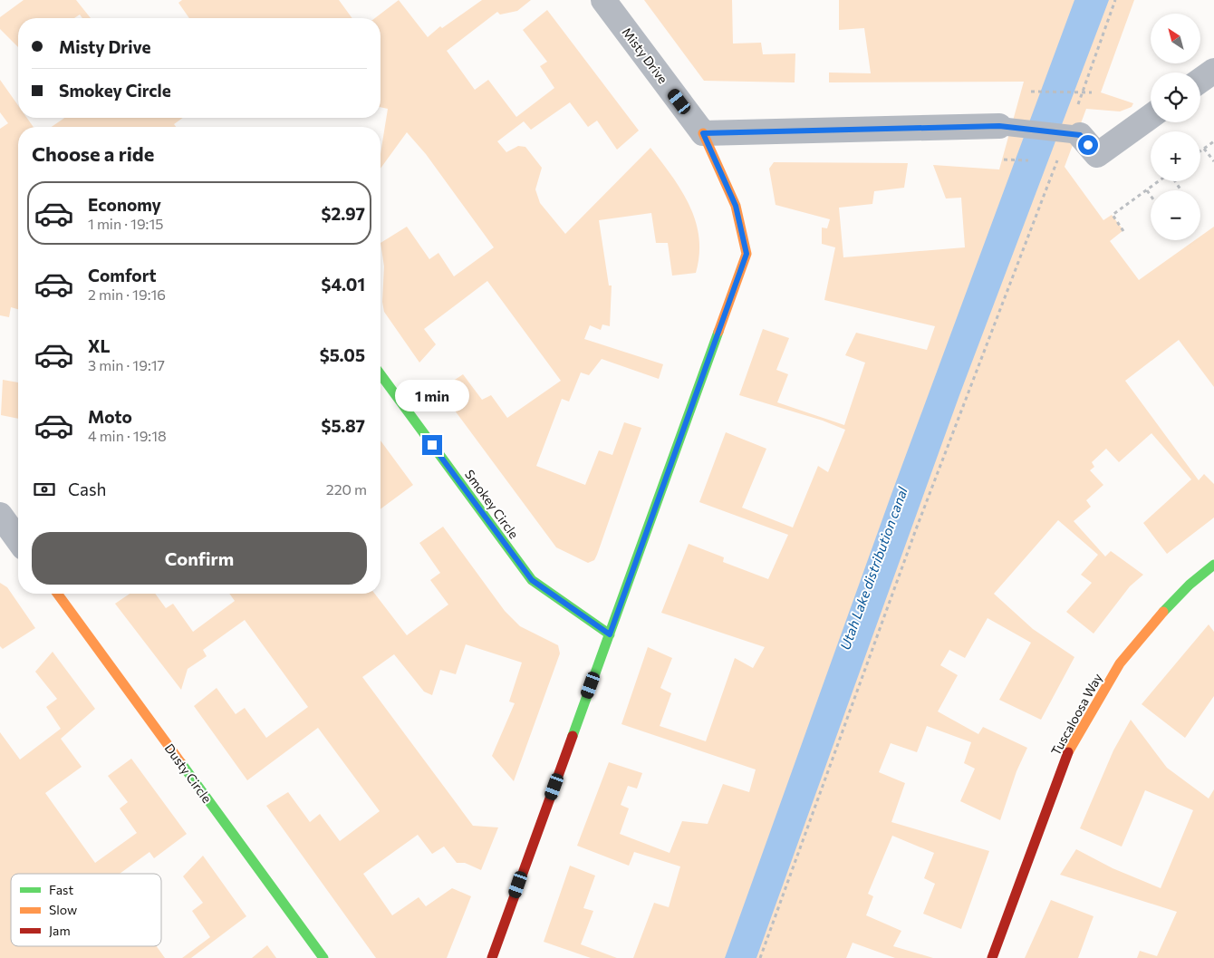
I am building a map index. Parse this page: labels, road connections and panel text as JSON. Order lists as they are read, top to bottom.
{
  "streets": {
    "street": [
      "Misty Drive",
      "Smokey Circle",
      "Tuscaloosa Way",
      "Dusty Circle"
    ]
  },
  "crossings": [
    ["Misty Drive", "Smokey Circle"]
  ],
  "water": ["Utah Lake distribution canal"],
  "legend": ["Fast", "Slow", "Jam"],
  "north": "top left",
  "page": {
    "map_buttons": ["+", "−"],
    "banner": ["Misty Drive", "Smokey Circle"],
    "heading": "Choose a ride",
    "list": [
      {
        "name": "Economy",
        "note": "1 min · 19:15",
        "value": "$2.97"
      },
      {
        "name": "Comfort",
        "note": "2 min · 19:16",
        "value": "$4.01"
      },
      {
        "name": "XL",
        "note": "3 min · 19:17",
        "value": "$5.05"
      },
      {
        "name": "Moto",
        "note": "4 min · 19:18",
        "value": "$5.87"
      }
    ],
    "bubble": "1 min",
    "pay": ["Cash", "220 m"],
    "buttons": "Confirm"
  }
}
